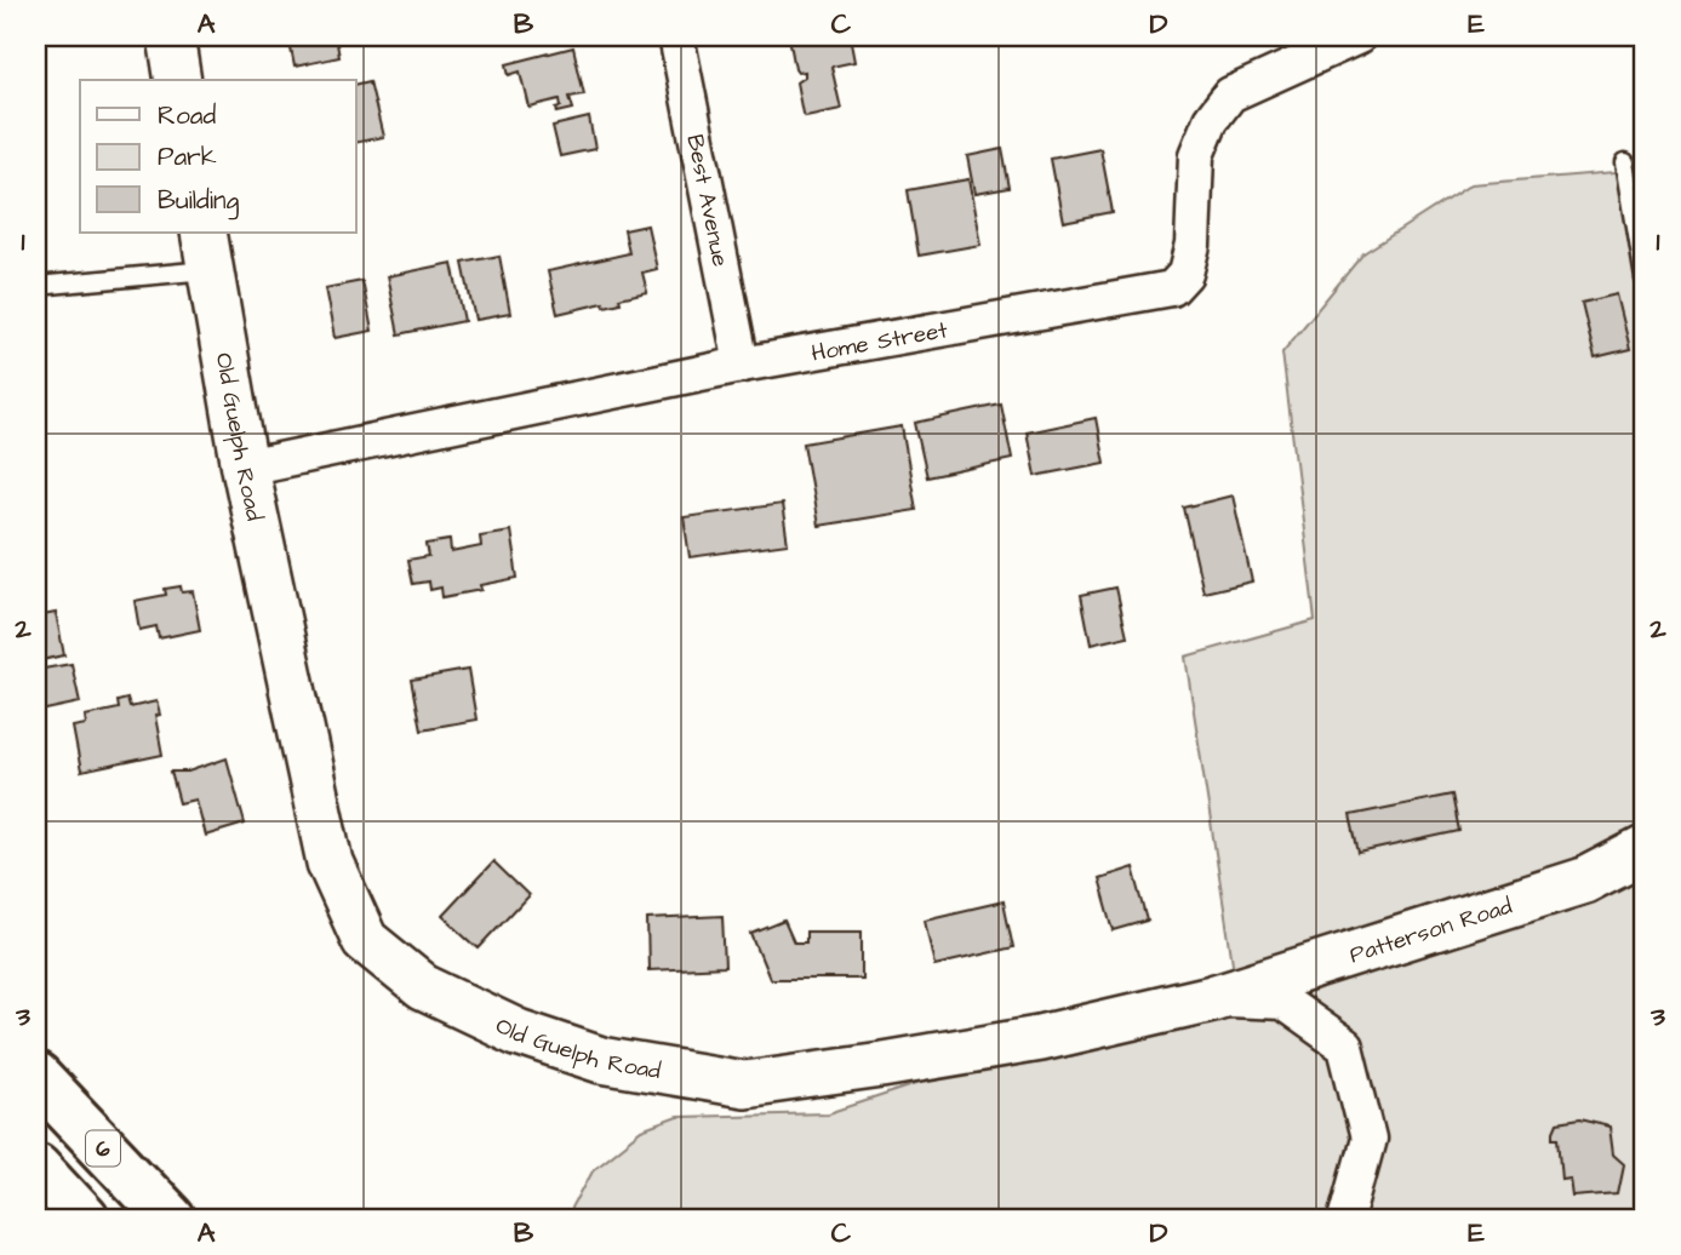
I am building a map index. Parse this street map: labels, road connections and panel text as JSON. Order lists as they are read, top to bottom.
{
  "streets": {
    "highway": ["6"],
    "street": [
      "Best Avenue",
      "Home Street",
      "Old Guelph Road",
      "Patterson Road"
    ]
  },
  "crossings": [
    ["Best Avenue", "Home Street"],
    ["Home Street", "Old Guelph Road"],
    ["Old Guelph Road", "Patterson Road"]
  ],
  "legend": ["Road", "Park", "Building"],
  "grid": {
    "columns": [
      "A",
      "B",
      "C",
      "D",
      "E"
    ],
    "rows": ["1", "2", "3"]
  }
}
